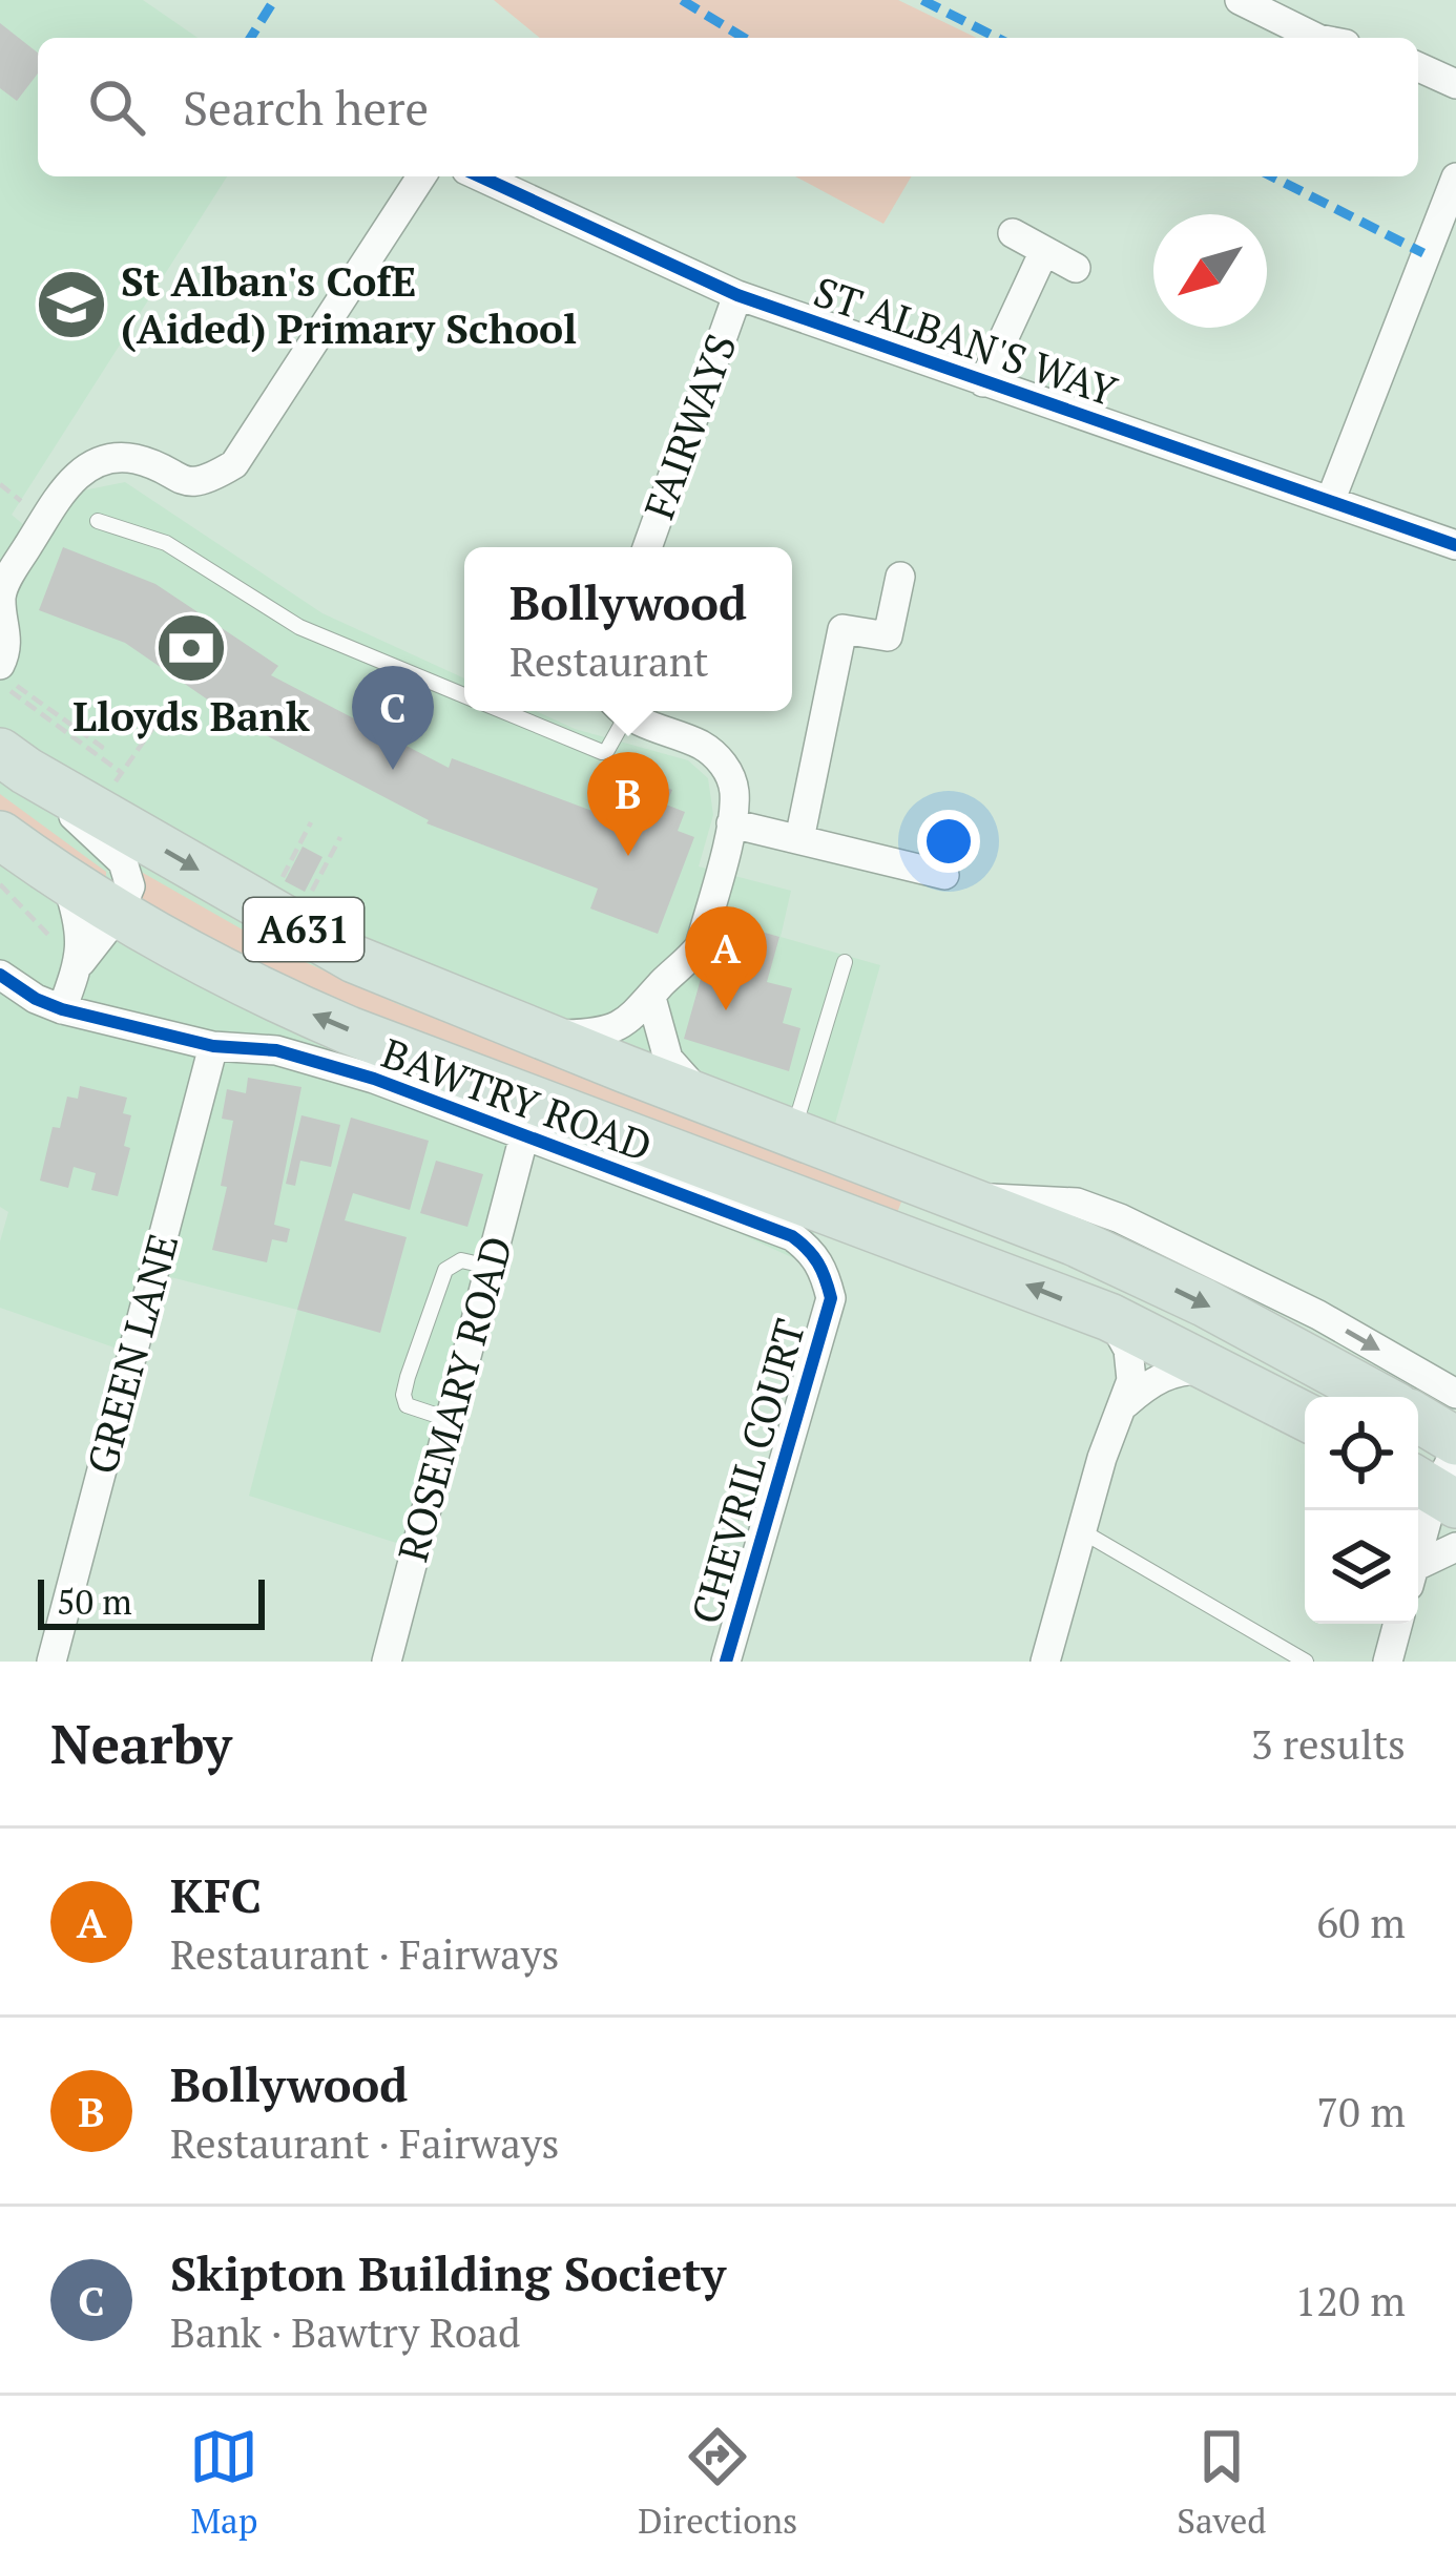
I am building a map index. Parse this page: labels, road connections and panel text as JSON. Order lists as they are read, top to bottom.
{
  "streets": {
    "main road": ["A631", "BAWTRY ROAD"],
    "street": [
      "ST ALBAN'S WAY",
      "FAIRWAYS",
      "GREEN LANE",
      "ROSEMARY ROAD",
      "CHEVRIL COURT"
    ]
  },
  "crossings": [
    ["ST ALBAN'S WAY", "FAIRWAYS"],
    ["BAWTRY ROAD", "GREEN LANE"],
    ["BAWTRY ROAD", "ROSEMARY ROAD"],
    ["BAWTRY ROAD", "CHEVRIL COURT"]
  ],
  "places": {
    "school or university": ["St Alban's CofE (Aided) Primary School"],
    "bank": ["Lloyds Bank"]
  },
  "scale_bar": "50 m",
  "north": "bottom left",
  "page": {
    "search": "Search here",
    "popup": ["Bollywood", "Restaurant"],
    "pins": ["C", "B", "A"],
    "scale": "50 m",
    "heading": ["Nearby", "3 results"],
    "list": [
      {
        "mark": "A",
        "name": "KFC",
        "note": "Restaurant · Fairways",
        "value": "60 m"
      },
      {
        "mark": "B",
        "name": "Bollywood",
        "note": "Restaurant · Fairways",
        "value": "70 m"
      },
      {
        "mark": "C",
        "name": "Skipton Building Society",
        "note": "Bank · Bawtry Road",
        "value": "120 m"
      }
    ],
    "nav": ["Map", "Directions", "Saved"]
  }
}
